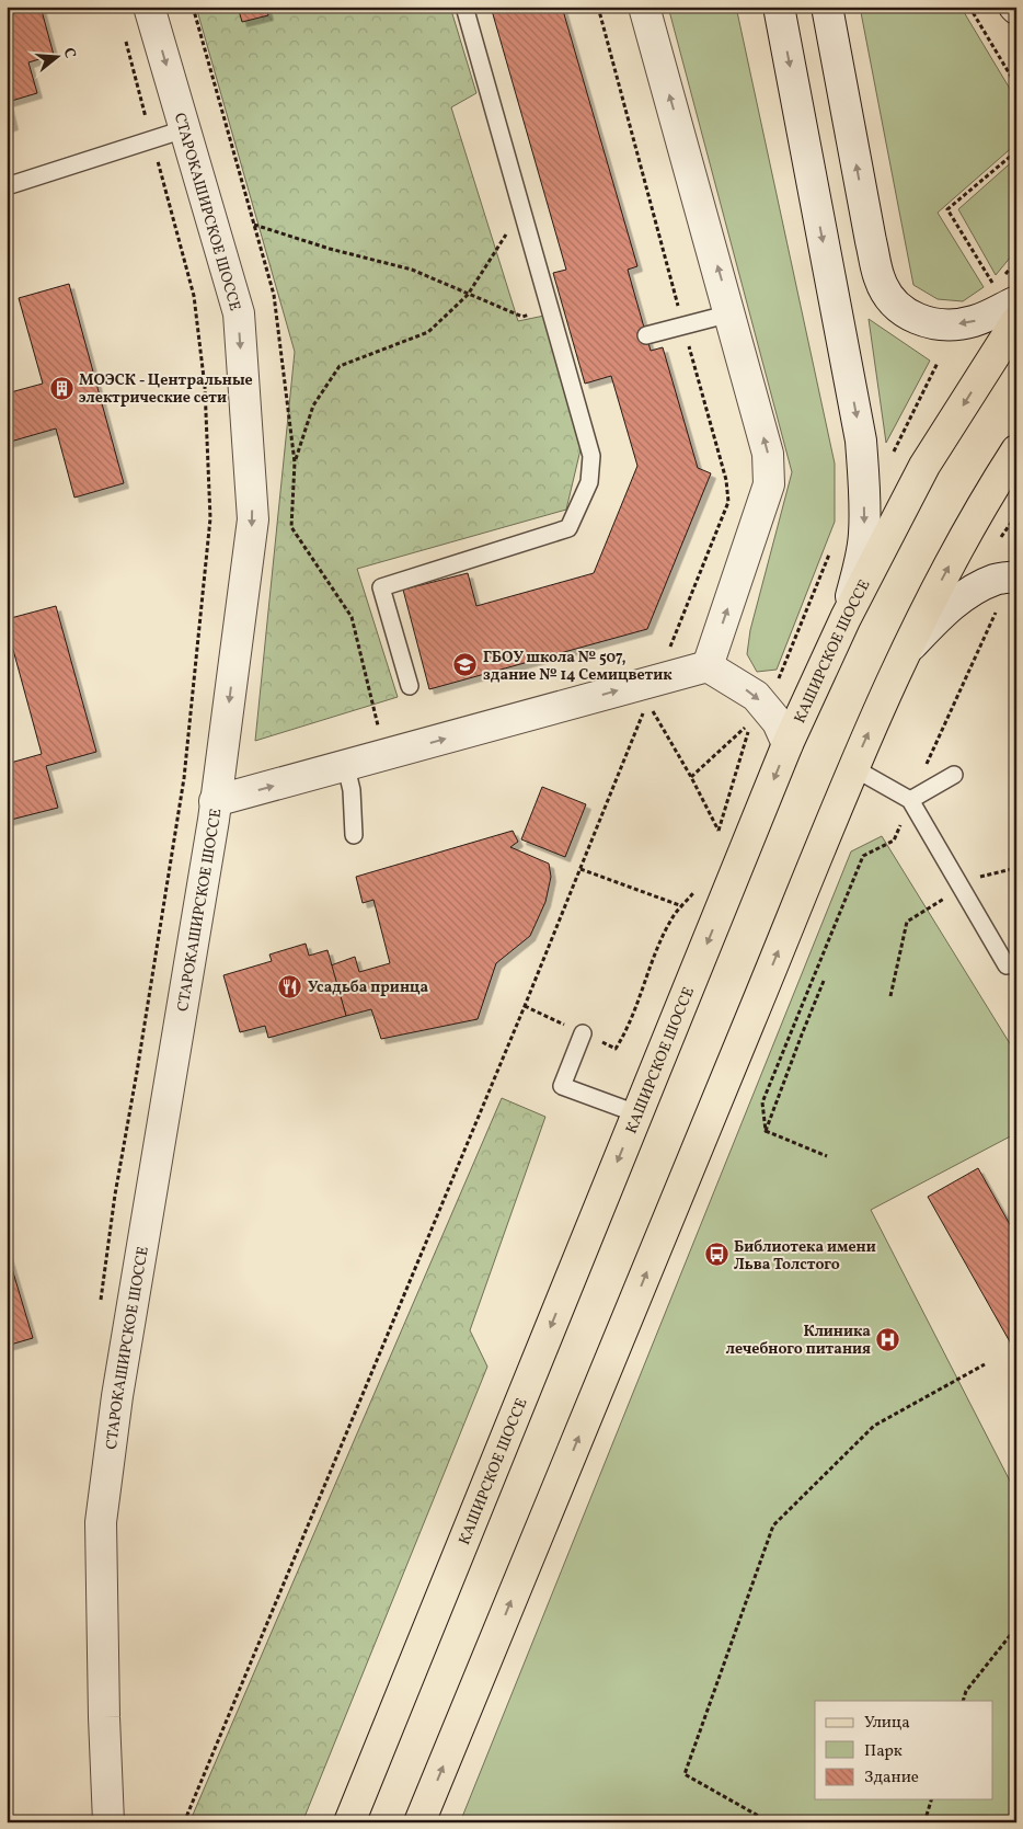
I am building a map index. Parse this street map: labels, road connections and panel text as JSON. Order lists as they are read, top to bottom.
{
  "streets": {
    "main road": ["КАШИРСКОЕ ШОССЕ"],
    "street": ["СТАРОКАШИРСКОЕ ШОССЕ"]
  },
  "one_way": ["СТАРОКАШИРСКОЕ ШОССЕ"],
  "places": {
    "building": ["МОЭСК - Центральные электрические сети"],
    "school or university": ["ГБОУ школа № 507, здание № 14 Семицветик"],
    "restaurant": ["Усадьба принца"],
    "bus stop": ["Библиотека имени Льва Толстого"],
    "hospital": ["Клиника лечебного питания"]
  },
  "legend": ["Улица", "Парк", "Здание"],
  "north": "right"
}
